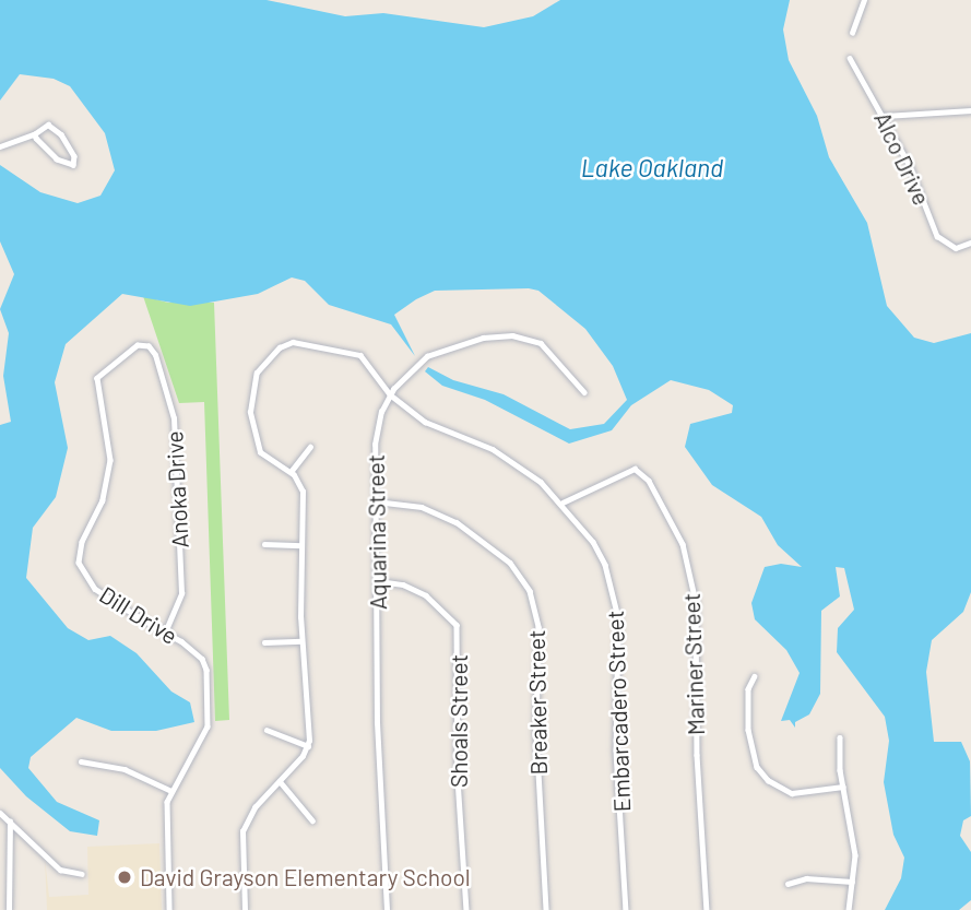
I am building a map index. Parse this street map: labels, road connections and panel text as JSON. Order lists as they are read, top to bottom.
{
  "streets": {
    "street": [
      "Alco Drive",
      "Anoka Drive",
      "Aquarina Street",
      "Dill Drive",
      "Mariner Street",
      "Breaker Street",
      "Embarcadero Street",
      "Shoals Street"
    ]
  },
  "crossings": [
    ["Anoka Drive", "Dill Drive"],
    ["Aquarina Street", "Breaker Street"],
    ["Aquarina Street", "Embarcadero Street"],
    ["Aquarina Street", "Shoals Street"],
    ["Mariner Street", "Embarcadero Street"]
  ],
  "water": ["Lake Oakland"],
  "places": ["David Grayson Elementary School"]
}
